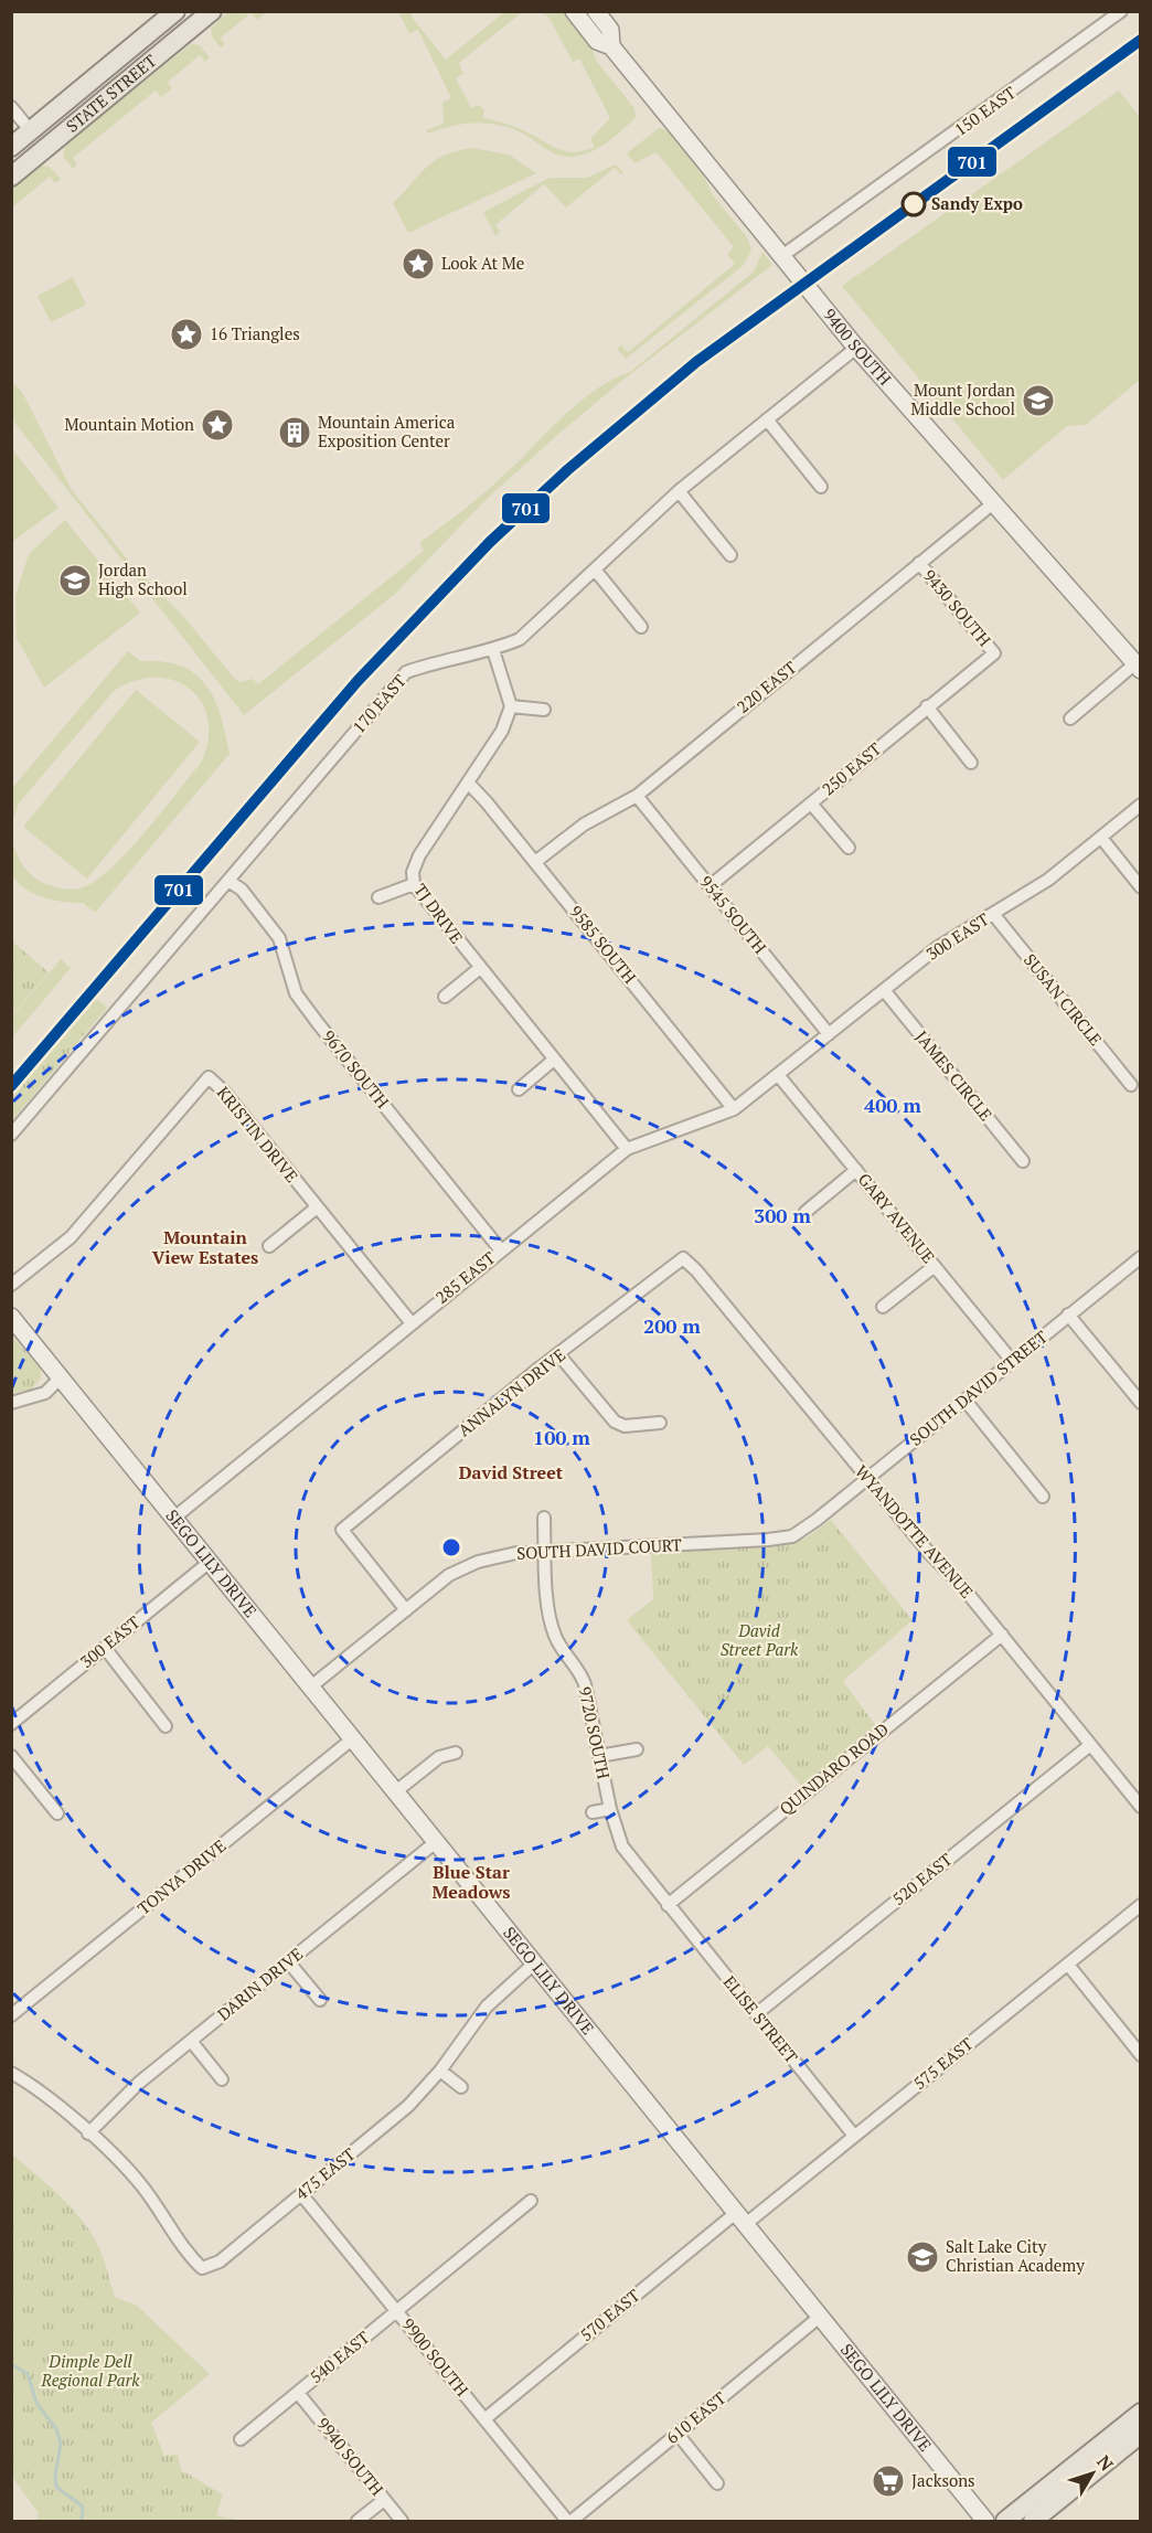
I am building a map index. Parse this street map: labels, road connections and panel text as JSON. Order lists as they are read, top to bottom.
{
  "streets": {
    "main road": ["STATE STREET", "9400 SOUTH", "SEGO LILY DRIVE"],
    "street": [
      "150 EAST",
      "9430 SOUTH",
      "220 EAST",
      "170 EAST",
      "250 EAST",
      "TJ DRIVE",
      "9545 SOUTH",
      "300 EAST",
      "9585 SOUTH",
      "SUSAN CIRCLE",
      "9670 SOUTH",
      "JAMES CIRCLE",
      "KRISTIN DRIVE",
      "GARY AVENUE",
      "285 EAST",
      "SOUTH DAVID STREET",
      "ANNALYN DRIVE",
      "WYANDOTTE AVENUE",
      "SOUTH DAVID COURT",
      "9720 SOUTH",
      "QUINDARO ROAD",
      "TONYA DRIVE",
      "520 EAST",
      "DARIN DRIVE",
      "ELISE STREET",
      "575 EAST",
      "475 EAST",
      "570 EAST",
      "540 EAST",
      "9900 SOUTH",
      "610 EAST",
      "9940 SOUTH"
    ]
  },
  "crossings": [
    ["150 EAST", "9400 SOUTH"],
    ["9400 SOUTH", "220 EAST"],
    ["9400 SOUTH", "170 EAST"],
    ["9430 SOUTH", "220 EAST"],
    ["9430 SOUTH", "250 EAST"],
    ["220 EAST", "9545 SOUTH"],
    ["220 EAST", "9585 SOUTH"],
    ["170 EAST", "9670 SOUTH"],
    ["250 EAST", "9545 SOUTH"],
    ["TJ DRIVE", "9585 SOUTH"],
    ["TJ DRIVE", "285 EAST"],
    ["9545 SOUTH", "300 EAST"],
    ["300 EAST", "SUSAN CIRCLE"],
    ["300 EAST", "JAMES CIRCLE"],
    ["300 EAST", "GARY AVENUE"],
    ["300 EAST", "285 EAST"],
    ["300 EAST", "SEGO LILY DRIVE"],
    ["9585 SOUTH", "285 EAST"],
    ["9670 SOUTH", "285 EAST"],
    ["KRISTIN DRIVE", "285 EAST"],
    ["GARY AVENUE", "285 EAST"],
    ["GARY AVENUE", "SOUTH DAVID STREET"],
    ["285 EAST", "SEGO LILY DRIVE"],
    ["SOUTH DAVID STREET", "WYANDOTTE AVENUE"],
    ["SOUTH DAVID STREET", "SOUTH DAVID COURT"],
    ["ANNALYN DRIVE", "WYANDOTTE AVENUE"],
    ["ANNALYN DRIVE", "SOUTH DAVID COURT"],
    ["WYANDOTTE AVENUE", "QUINDARO ROAD"],
    ["WYANDOTTE AVENUE", "520 EAST"],
    ["SOUTH DAVID COURT", "9720 SOUTH"],
    ["SEGO LILY DRIVE", "TONYA DRIVE"],
    ["SEGO LILY DRIVE", "DARIN DRIVE"],
    ["SEGO LILY DRIVE", "575 EAST"],
    ["SEGO LILY DRIVE", "475 EAST"],
    ["SEGO LILY DRIVE", "570 EAST"],
    ["SEGO LILY DRIVE", "610 EAST"],
    ["9720 SOUTH", "QUINDARO ROAD"],
    ["9720 SOUTH", "ELISE STREET"],
    ["QUINDARO ROAD", "ELISE STREET"],
    ["520 EAST", "ELISE STREET"],
    ["DARIN DRIVE", "475 EAST"],
    ["ELISE STREET", "575 EAST"],
    ["575 EAST", "570 EAST"],
    ["475 EAST", "9900 SOUTH"],
    ["570 EAST", "9900 SOUTH"],
    ["540 EAST", "9900 SOUTH"],
    ["540 EAST", "9940 SOUTH"],
    ["9900 SOUTH", "610 EAST"]
  ],
  "districts": ["Mountain View Estates", "David Street", "Blue Star Meadows"],
  "parks": ["David Street Park", "Dimple Dell Regional Park"],
  "places": {
    "other": ["Sandy Expo"],
    "place": ["Look At Me", "16 Triangles", "Mountain Motion"],
    "school or university": ["Mount Jordan Middle School", "Jordan High School", "Salt Lake City Christian Academy"],
    "building": ["Mountain America Exposition Center"],
    "supermarket": ["Jacksons"]
  },
  "lines": ["transit line 701"],
  "north": "top right",
  "rings": [
    "400 m",
    "300 m",
    "200 m",
    "100 m"
  ]
}
